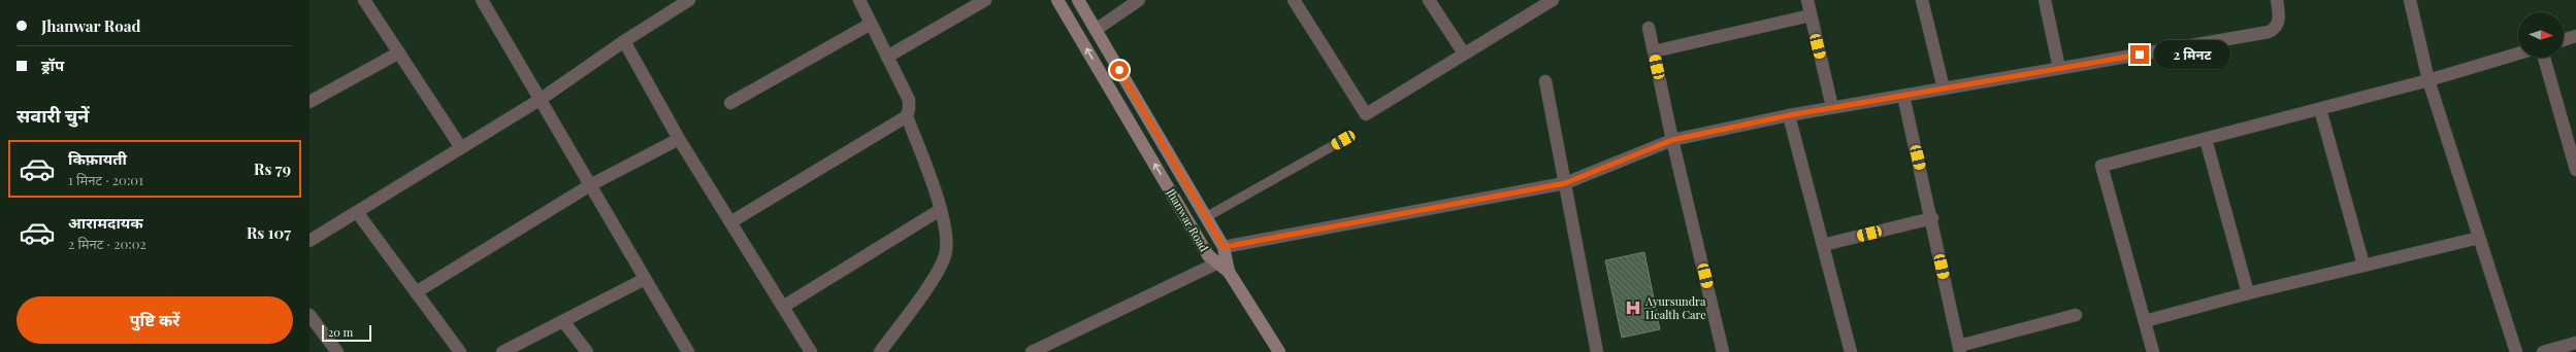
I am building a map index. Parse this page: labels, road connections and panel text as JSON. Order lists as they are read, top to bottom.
{
  "streets": {
    "street": ["Jhanwar Road"]
  },
  "places": {
    "hospital": ["Ayursundra Health Care"]
  },
  "scale_bar": "20 m",
  "north": "right",
  "page": {
    "banner": ["Jhanwar Road", "ड्रॉप"],
    "bubble": "2 मिनट",
    "heading": "सवारी चुनें",
    "list": [
      {
        "name": "किफ़ायती",
        "note": "1 मिनट · 20:01",
        "value": "Rs 79"
      },
      {
        "name": "आरामदायक",
        "note": "2 मिनट · 20:02",
        "value": "Rs 107"
      }
    ],
    "buttons": "पुष्टि करें",
    "scale": "20 m"
  }
}
